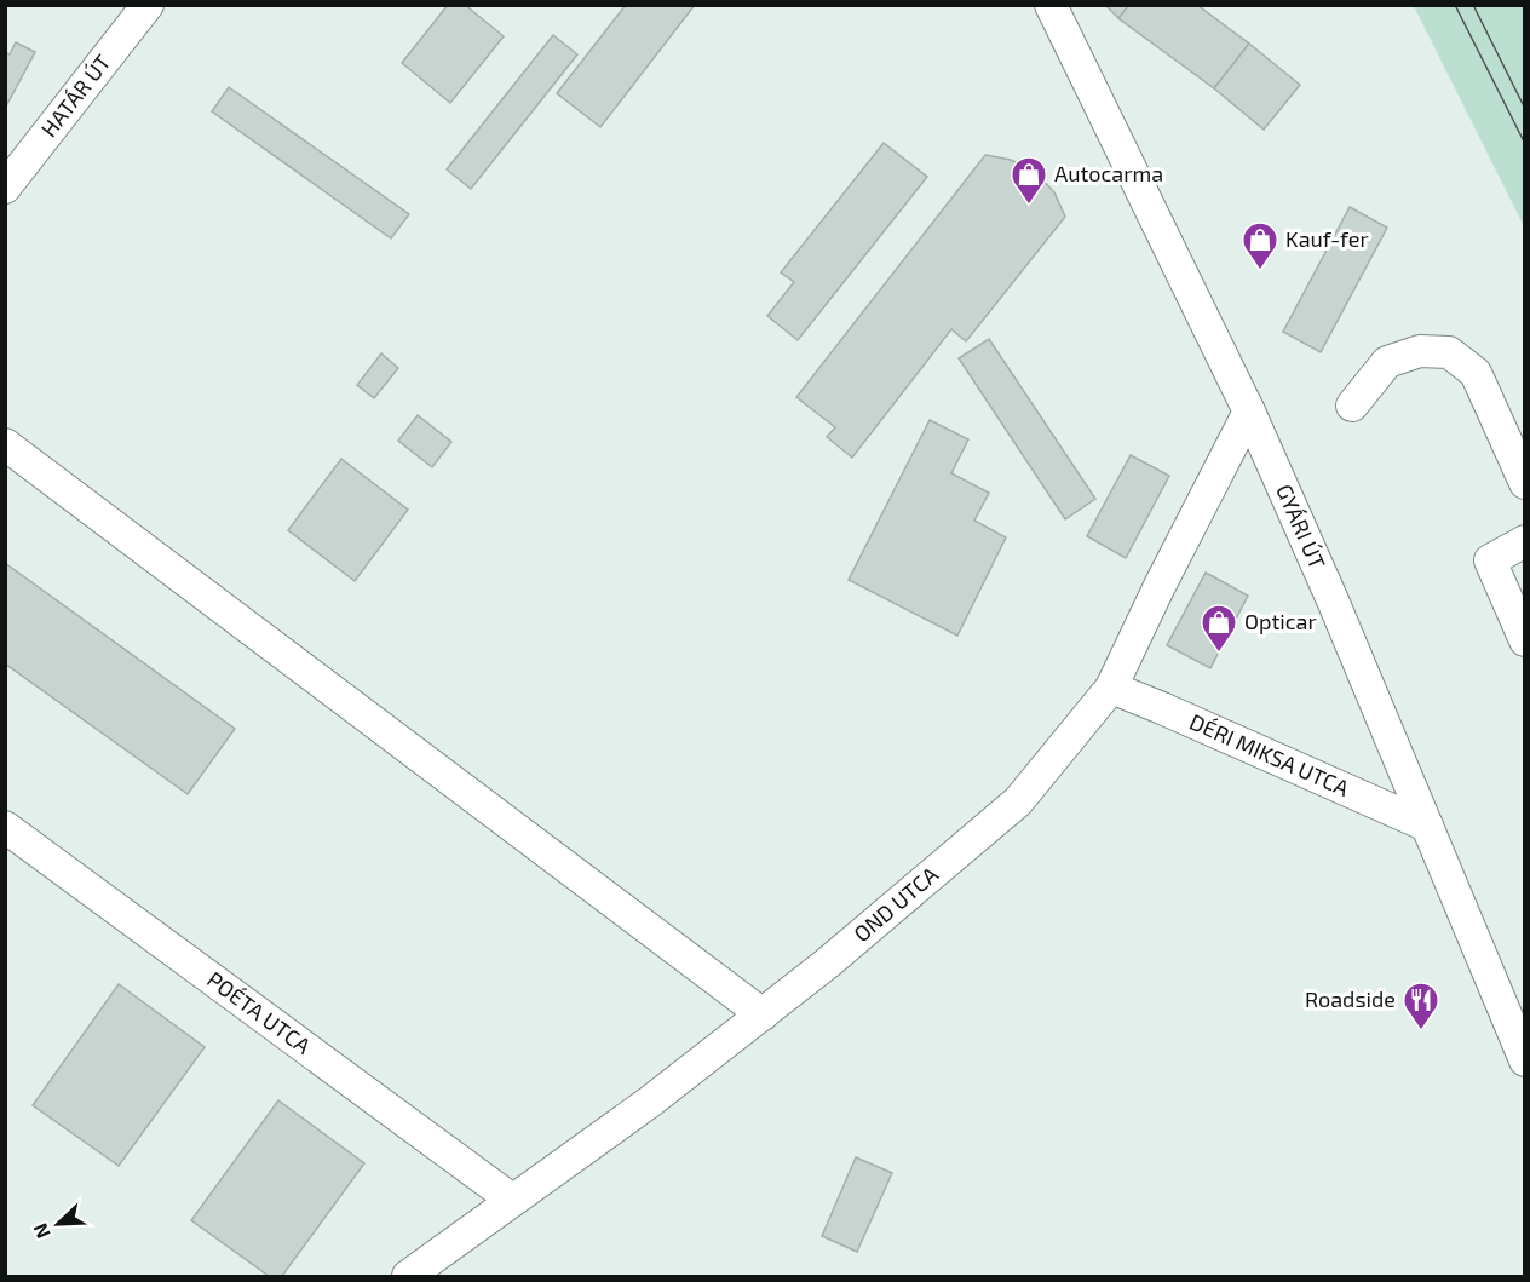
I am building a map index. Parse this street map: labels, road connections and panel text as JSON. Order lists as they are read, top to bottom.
{
  "streets": {
    "street": [
      "HATÁR ÚT",
      "GYÁRI ÚT",
      "DÉRI MIKSA UTCA",
      "OND UTCA",
      "POÉTA UTCA"
    ]
  },
  "crossings": [
    ["GYÁRI ÚT", "DÉRI MIKSA UTCA"],
    ["GYÁRI ÚT", "OND UTCA"],
    ["DÉRI MIKSA UTCA", "OND UTCA"],
    ["OND UTCA", "POÉTA UTCA"]
  ],
  "places": {
    "shop": ["Autocarma", "Kauf-fer", "Opticar"],
    "restaurant": ["Roadside"]
  },
  "north": "bottom left"
}
